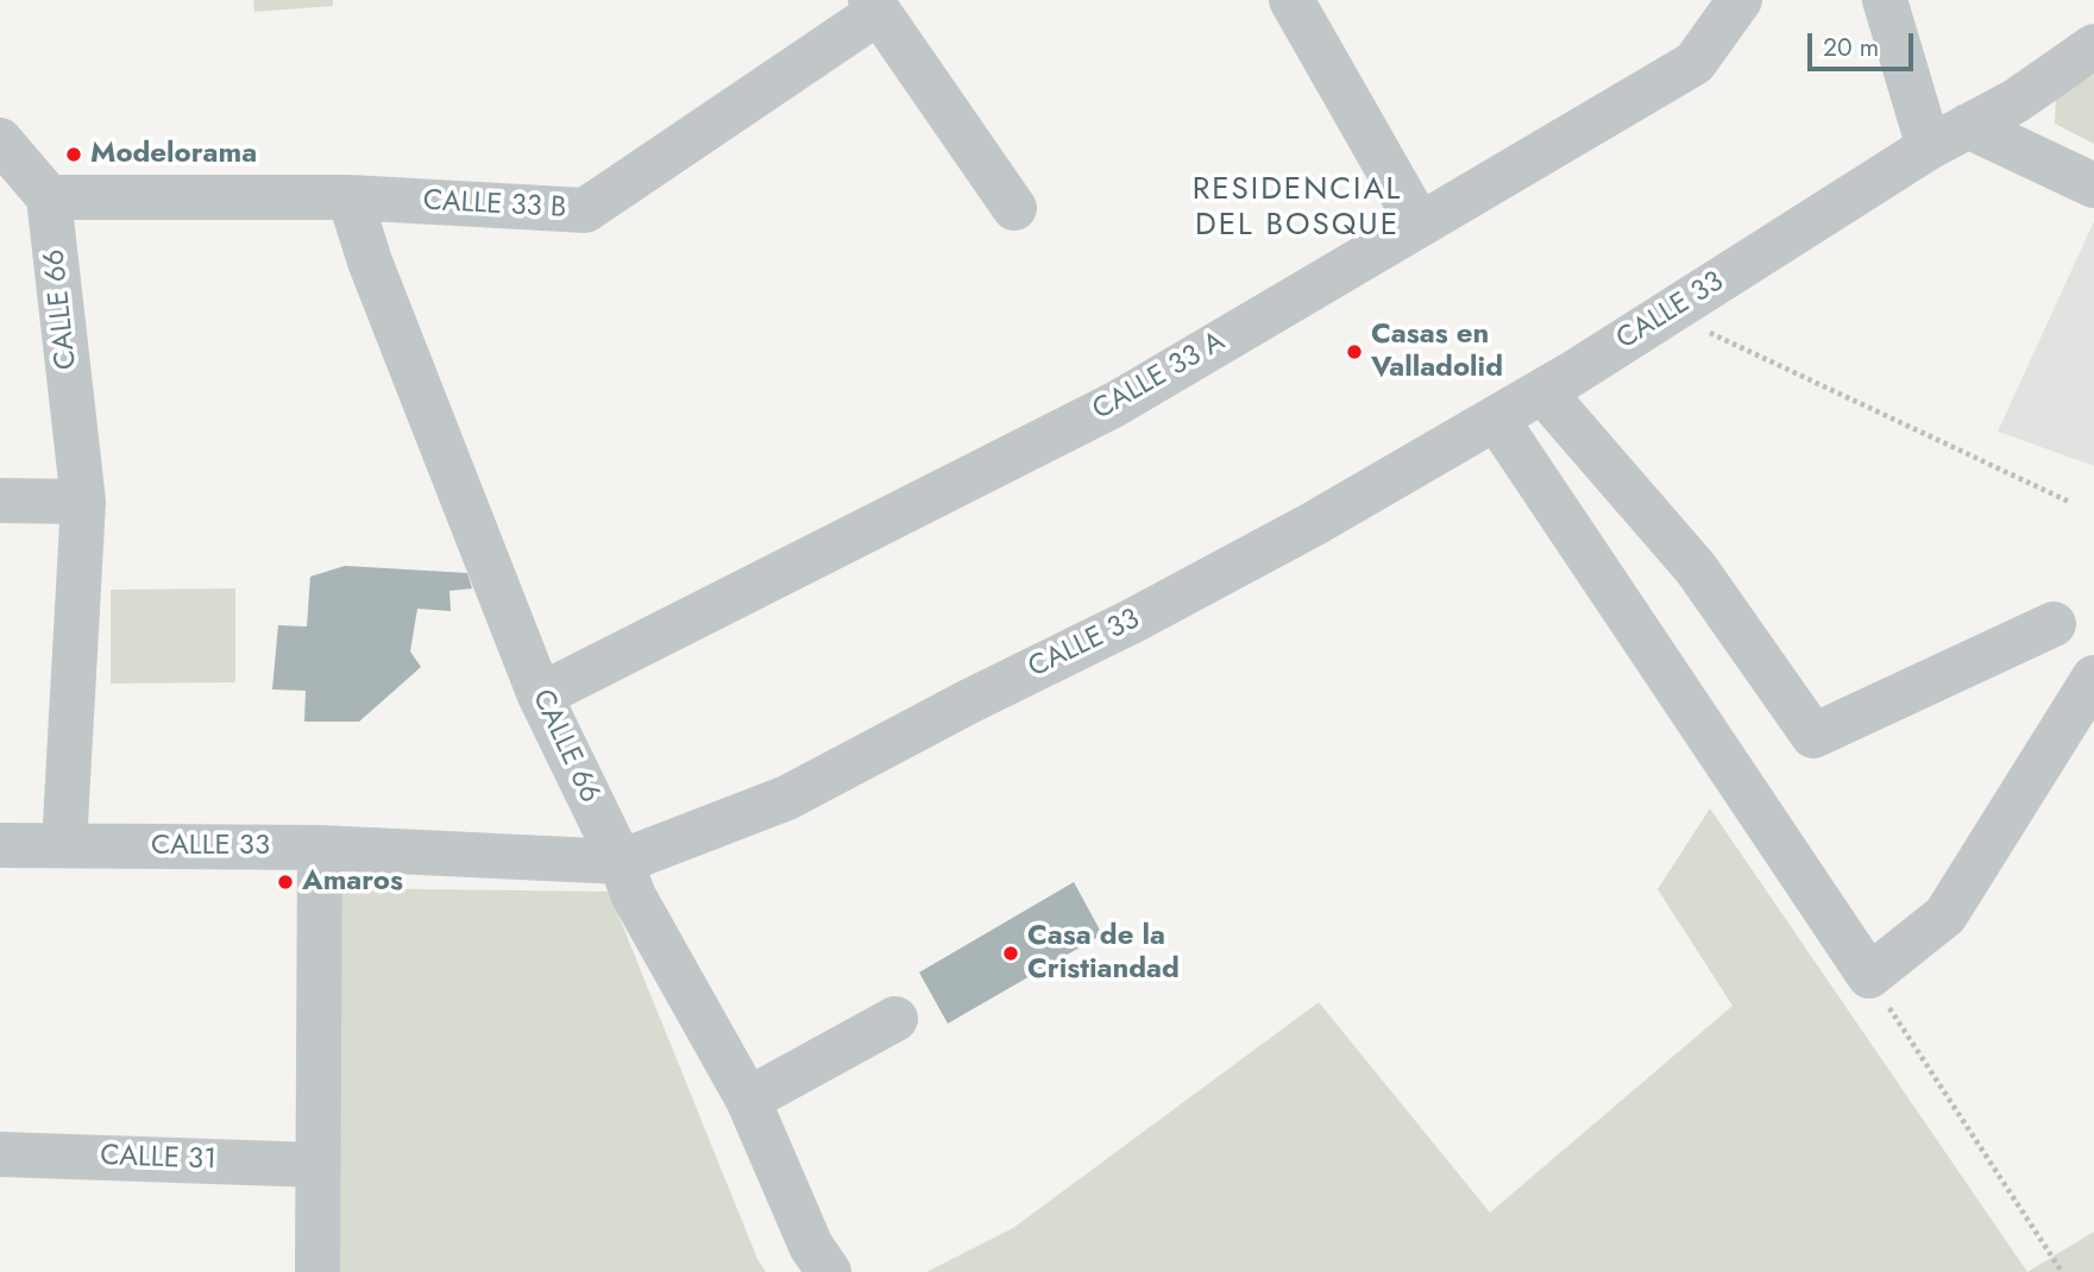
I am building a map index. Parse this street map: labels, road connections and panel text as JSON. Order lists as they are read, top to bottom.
{
  "streets": {
    "street": [
      "CALLE 33 B",
      "CALLE 66",
      "CALLE 33",
      "CALLE 33 A",
      "CALLE 31"
    ]
  },
  "crossings": [
    ["CALLE 33 B", "CALLE 66"],
    ["CALLE 66", "CALLE 33"],
    ["CALLE 66", "CALLE 33 A"]
  ],
  "districts": ["RESIDENCIAL DEL BOSQUE"],
  "places": [
    "Modelorama",
    "Casas en Valladolid",
    "Amaros",
    "Casa de la Cristiandad"
  ],
  "scale_bar": "20 m"
}
